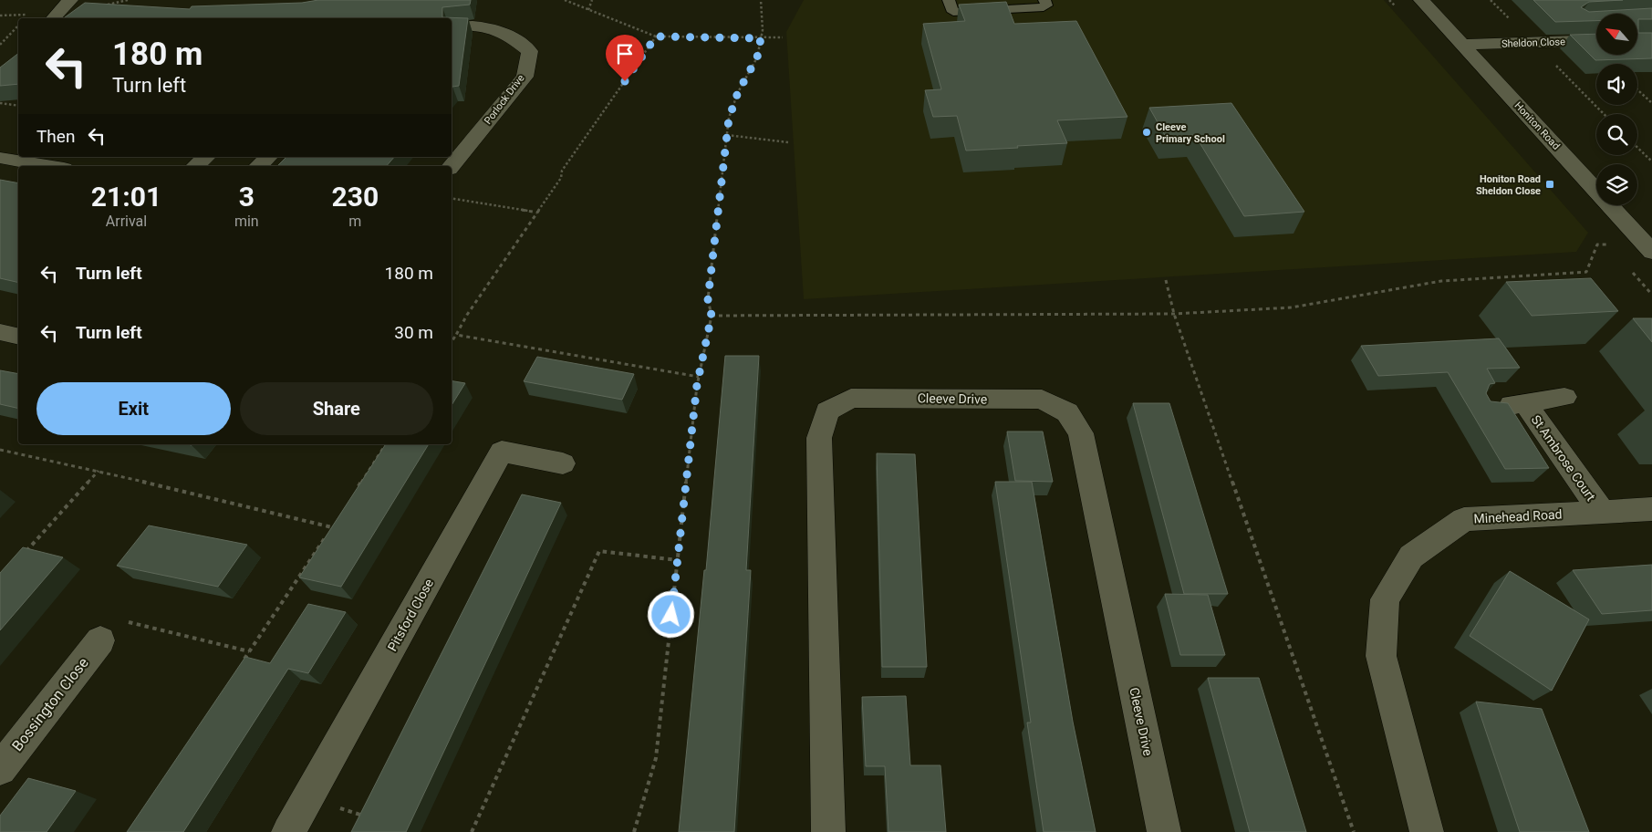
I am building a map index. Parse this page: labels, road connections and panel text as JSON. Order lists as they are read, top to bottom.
{
  "streets": {
    "street": [
      "Sheldon Close",
      "Porlock Drive",
      "Honiton Road",
      "Cleeve Drive",
      "St Ambrose Court",
      "Minehead Road",
      "Pitsford Close",
      "Bossington Close"
    ]
  },
  "crossings": [
    ["Sheldon Close", "Honiton Road"],
    ["St Ambrose Court", "Minehead Road"]
  ],
  "places": {
    "other": ["Cleeve Primary School"],
    "transit": ["Honiton Road Sheldon Close"]
  },
  "north": "top left",
  "page": {
    "turn": ["180 m", "Turn left"],
    "then": "Then",
    "eta": [
      "21:01",
      "Arrival",
      "3",
      "min",
      "230",
      "m"
    ],
    "list": [
      {
        "name": "Turn left",
        "value": "180 m"
      },
      {
        "name": "Turn left",
        "value": "30 m"
      }
    ],
    "buttons": ["Exit", "Share"]
  }
}
